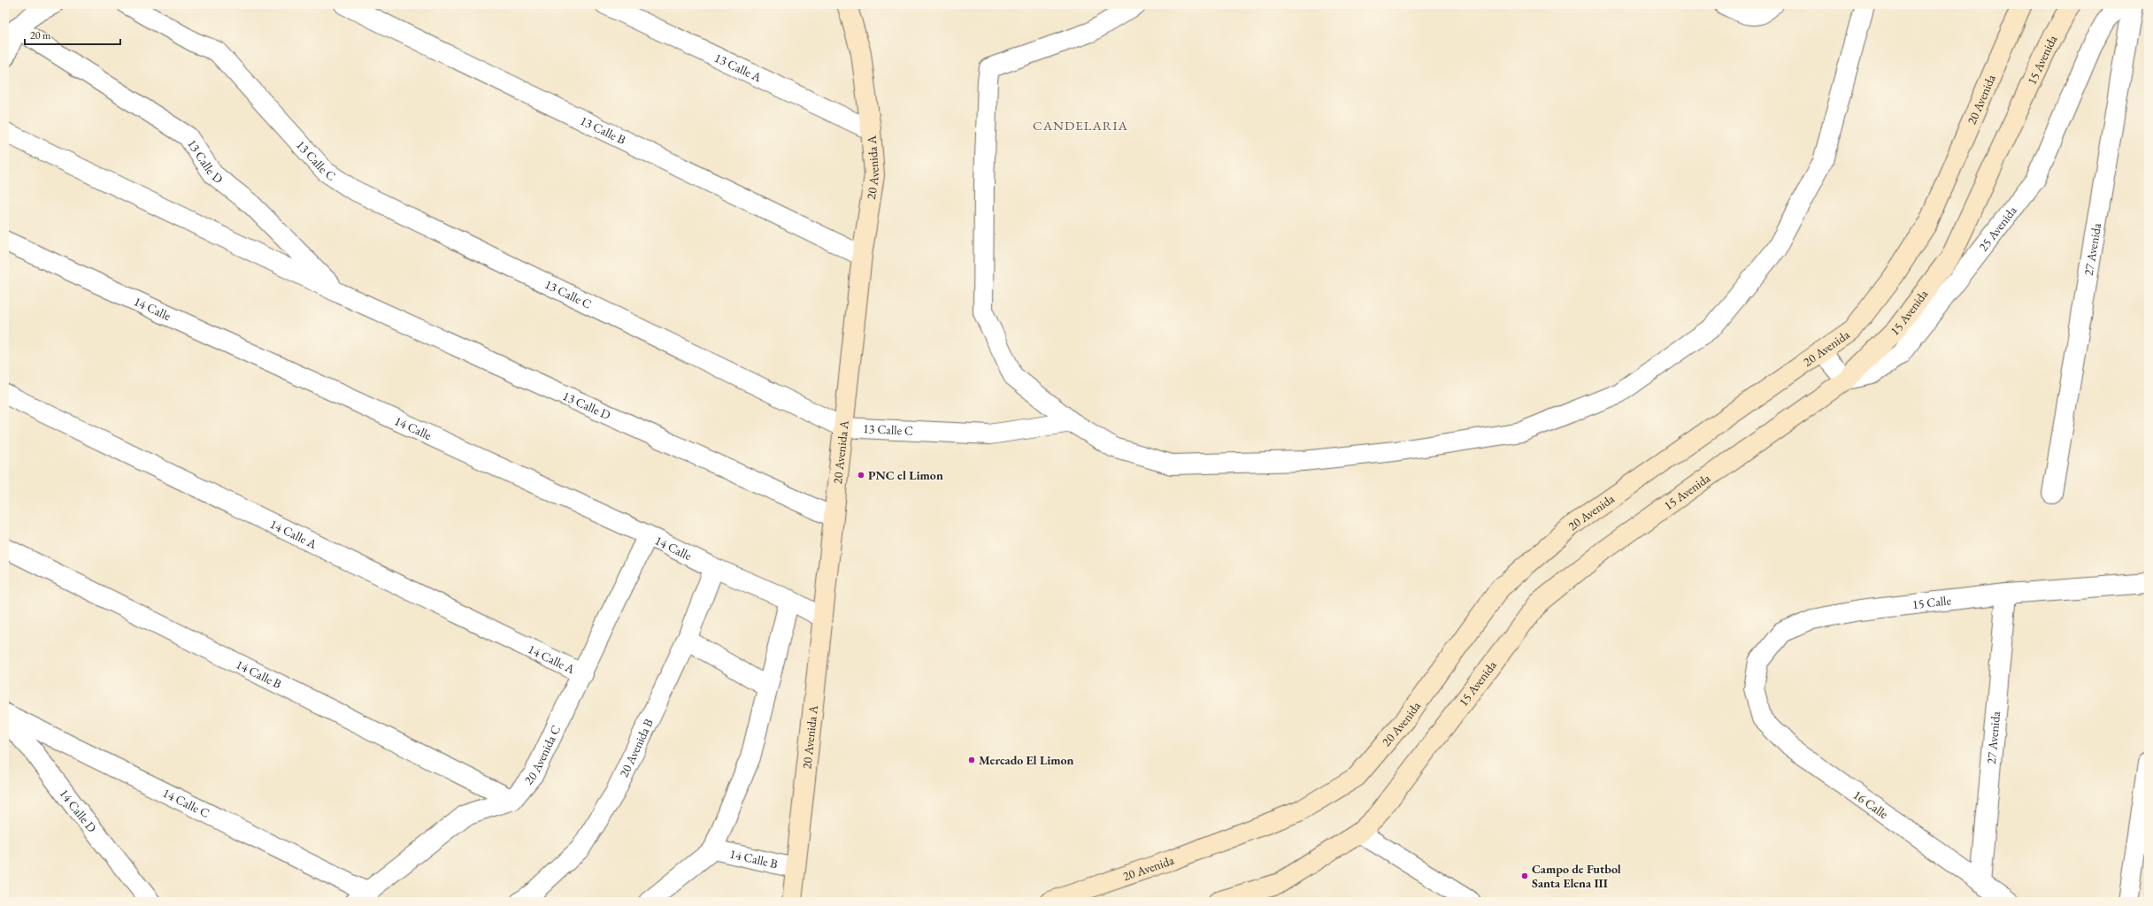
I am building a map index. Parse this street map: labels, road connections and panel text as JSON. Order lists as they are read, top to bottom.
{
  "streets": {
    "main road": ["15 Avenida", "20 Avenida", "20 Avenida A"],
    "street": [
      "13 Calle A",
      "13 Calle B",
      "13 Calle C",
      "13 Calle D",
      "25 Avenida",
      "27 Avenida",
      "14 Calle",
      "14 Calle A",
      "15 Calle",
      "14 Calle B",
      "20 Avenida B",
      "20 Avenida C",
      "14 Calle C",
      "16 Calle",
      "14 Calle D"
    ]
  },
  "crossings": [
    ["15 Avenida", "25 Avenida"],
    ["13 Calle A", "20 Avenida A"],
    ["13 Calle B", "20 Avenida A"],
    ["13 Calle C", "20 Avenida A"],
    ["13 Calle D", "20 Avenida A"],
    ["20 Avenida A", "14 Calle"],
    ["20 Avenida A", "14 Calle B"],
    ["27 Avenida", "15 Calle"],
    ["27 Avenida", "16 Calle"],
    ["14 Calle", "20 Avenida B"],
    ["14 Calle", "20 Avenida C"],
    ["14 Calle A", "20 Avenida C"],
    ["15 Calle", "16 Calle"],
    ["14 Calle B", "20 Avenida C"]
  ],
  "districts": ["CANDELARIA"],
  "places": ["PNC el Limon", "Mercado El Limon", "Campo de Futbol Santa Elena III"],
  "scale_bar": "20 m"
}
